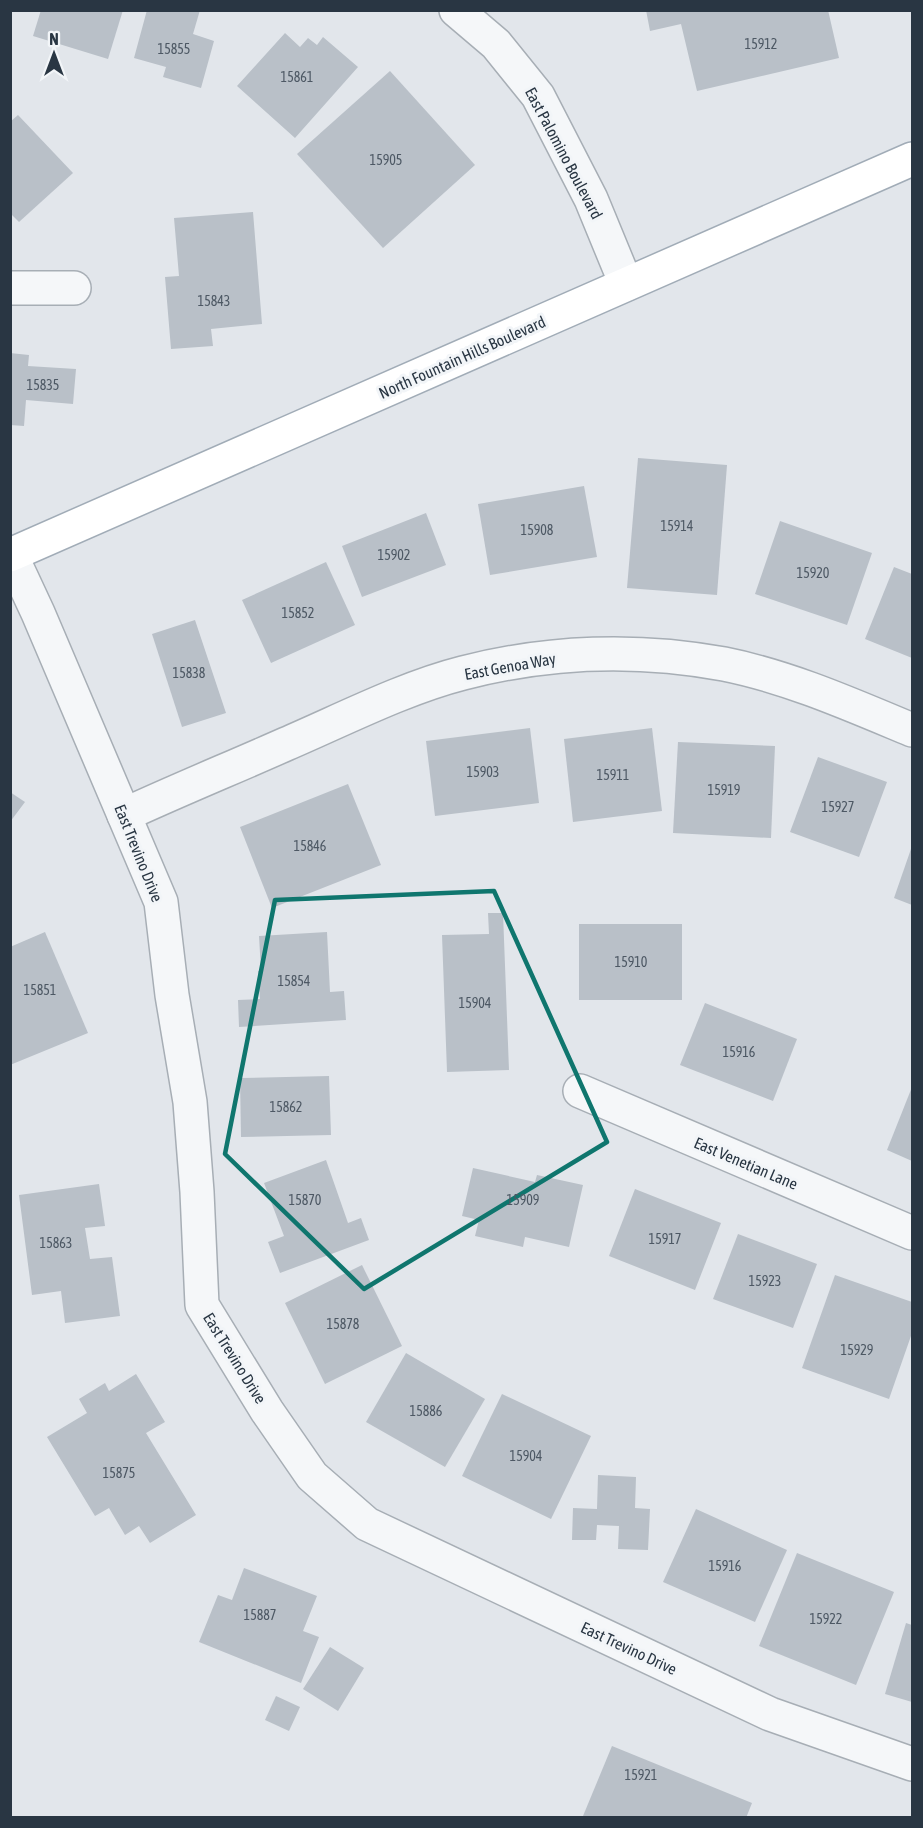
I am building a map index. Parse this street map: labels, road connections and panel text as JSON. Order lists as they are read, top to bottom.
{
  "streets": {
    "main road": ["North Fountain Hills Boulevard"],
    "street": [
      "East Palomino Boulevard",
      "East Genoa Way",
      "East Trevino Drive",
      "East Venetian Lane"
    ]
  },
  "crossings": [
    ["East Palomino Boulevard", "North Fountain Hills Boulevard"],
    ["North Fountain Hills Boulevard", "East Trevino Drive"],
    ["East Genoa Way", "East Trevino Drive"]
  ],
  "house_numbers": [
    "15912",
    "15855",
    "15861",
    "15905",
    "15843",
    "15835",
    "15914",
    "15908",
    "15902",
    "15920",
    "15852",
    "15838",
    "15903",
    "15911",
    "15919",
    "15927",
    "15846",
    "15910",
    "15854",
    "15851",
    "15904",
    "15916",
    "15862",
    "15870",
    "15909",
    "15917",
    "15863",
    "15923",
    "15878",
    "15929",
    "15886",
    "15904",
    "15875",
    "15916",
    "15887",
    "15922",
    "15921"
  ],
  "north": "top"
}
